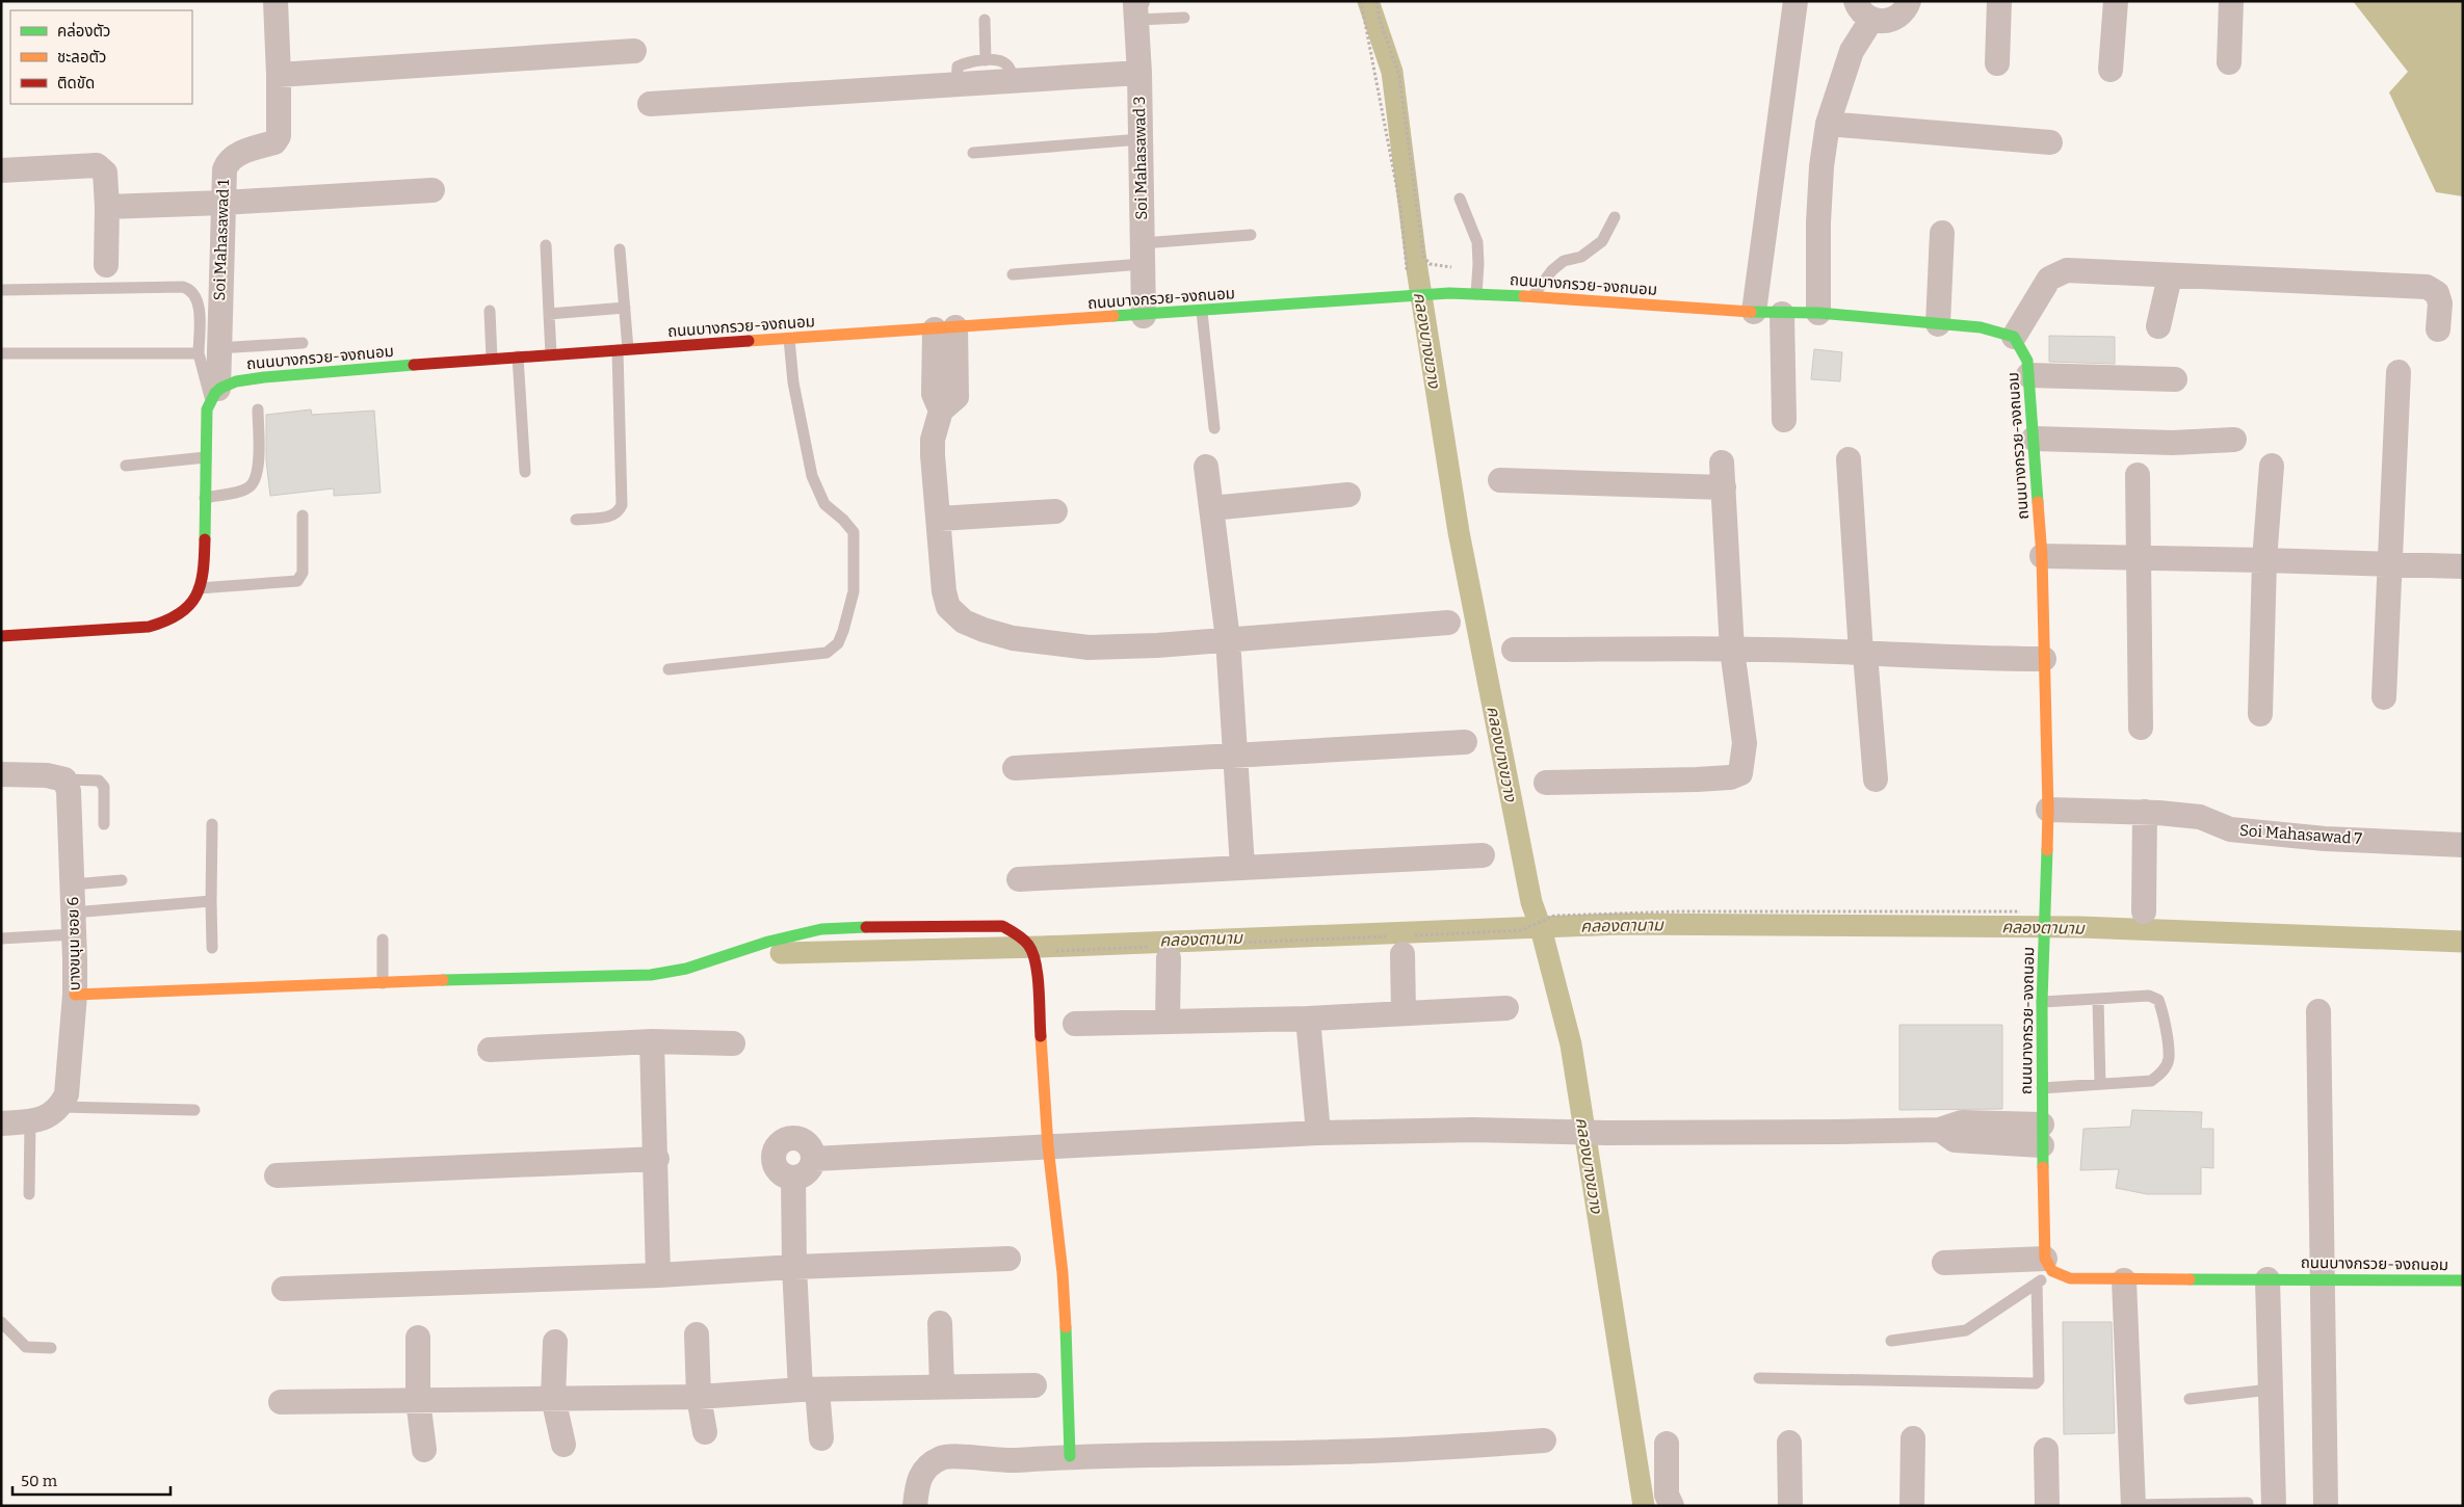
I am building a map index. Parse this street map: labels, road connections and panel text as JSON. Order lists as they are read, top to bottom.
{
  "streets": {
    "street": [
      "Soi Mahasawad 3",
      "Soi Mahasawad 1",
      "ถนนบางกรวย-จงถนอม",
      "Soi Mahasawad 7",
      "บางขนุน ซอย 6"
    ]
  },
  "crossings": [
    ["Soi Mahasawad 3", "ถนนบางกรวย-จงถนอม"],
    ["Soi Mahasawad 1", "ถนนบางกรวย-จงถนอม"],
    ["ถนนบางกรวย-จงถนอม", "Soi Mahasawad 7"]
  ],
  "water": ["คลองบางขวาง", "คลองตานาม"],
  "legend": ["คล่องตัว", "ชะลอตัว", "ติดขัด"],
  "scale_bar": "50 m"
}
